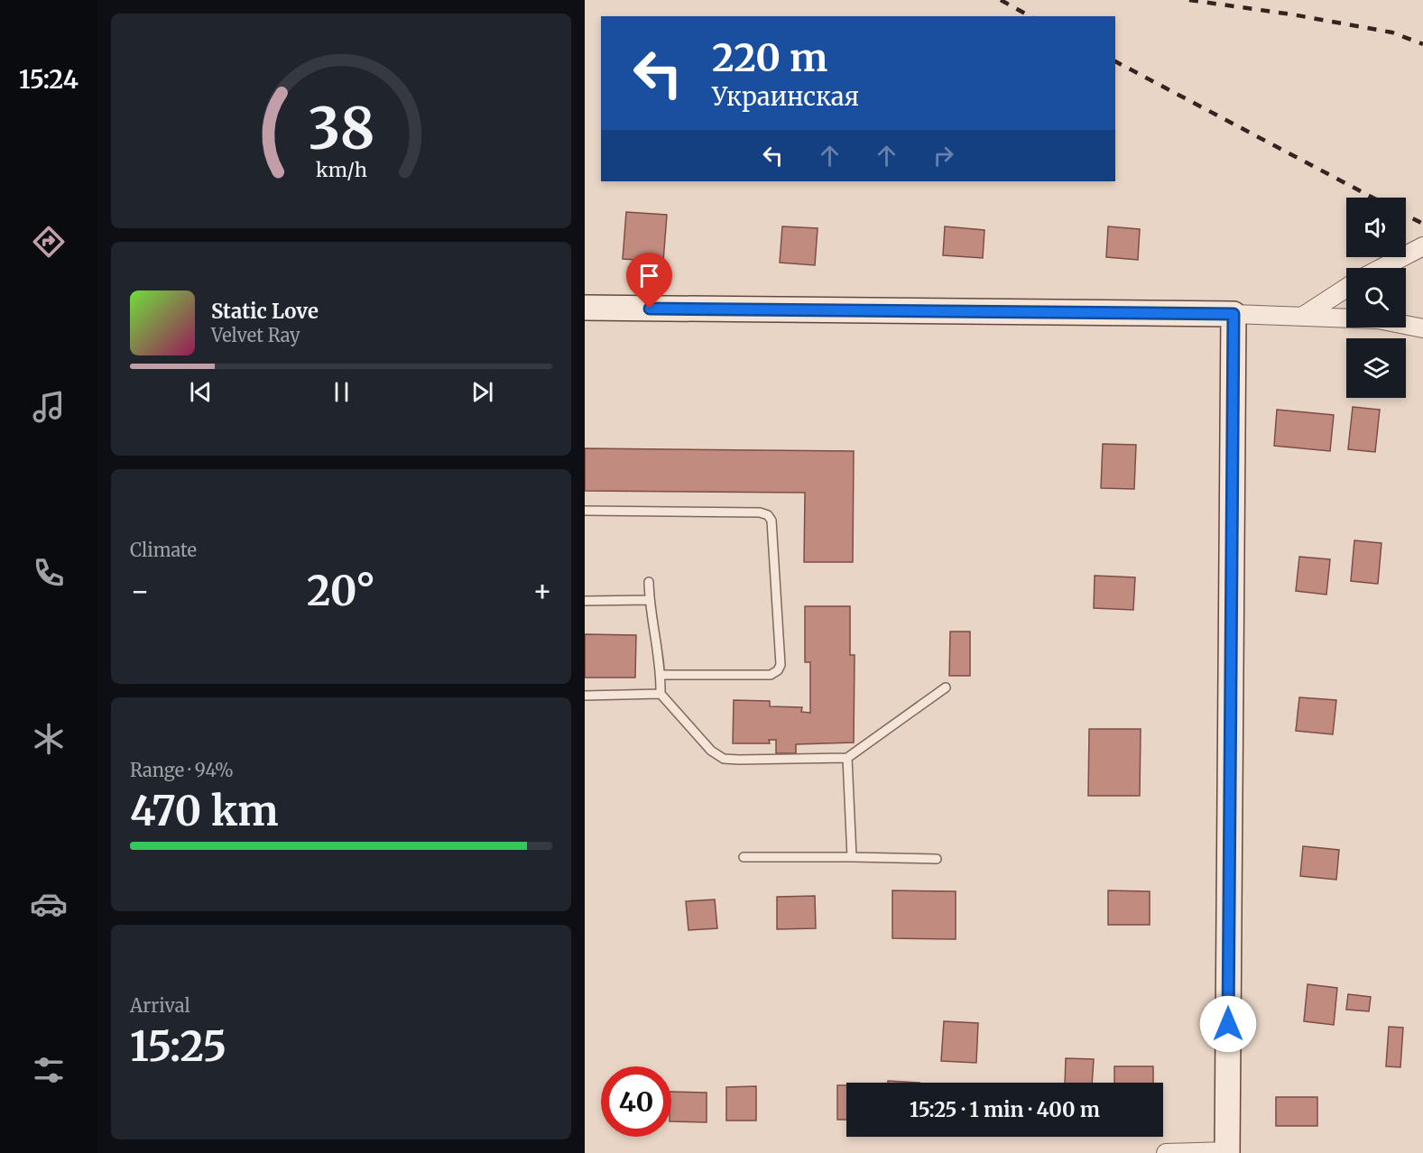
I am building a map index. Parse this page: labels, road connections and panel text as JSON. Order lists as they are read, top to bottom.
{
  "page": {
    "tabs": "15:24",
    "turn": ["220 m", "Украинская"],
    "song": ["Static Love", "Velvet Ray"],
    "tile": [
      "Climate",
      ["Range · 94%", "470 km"],
      ["Arrival", "15:25"]
    ],
    "heat": ["−", "20°", "+"],
    "limit": "40",
    "trip": "15:25 · 1 min · 400 m",
    "gauge": ["38", "km/h"]
  }
}
